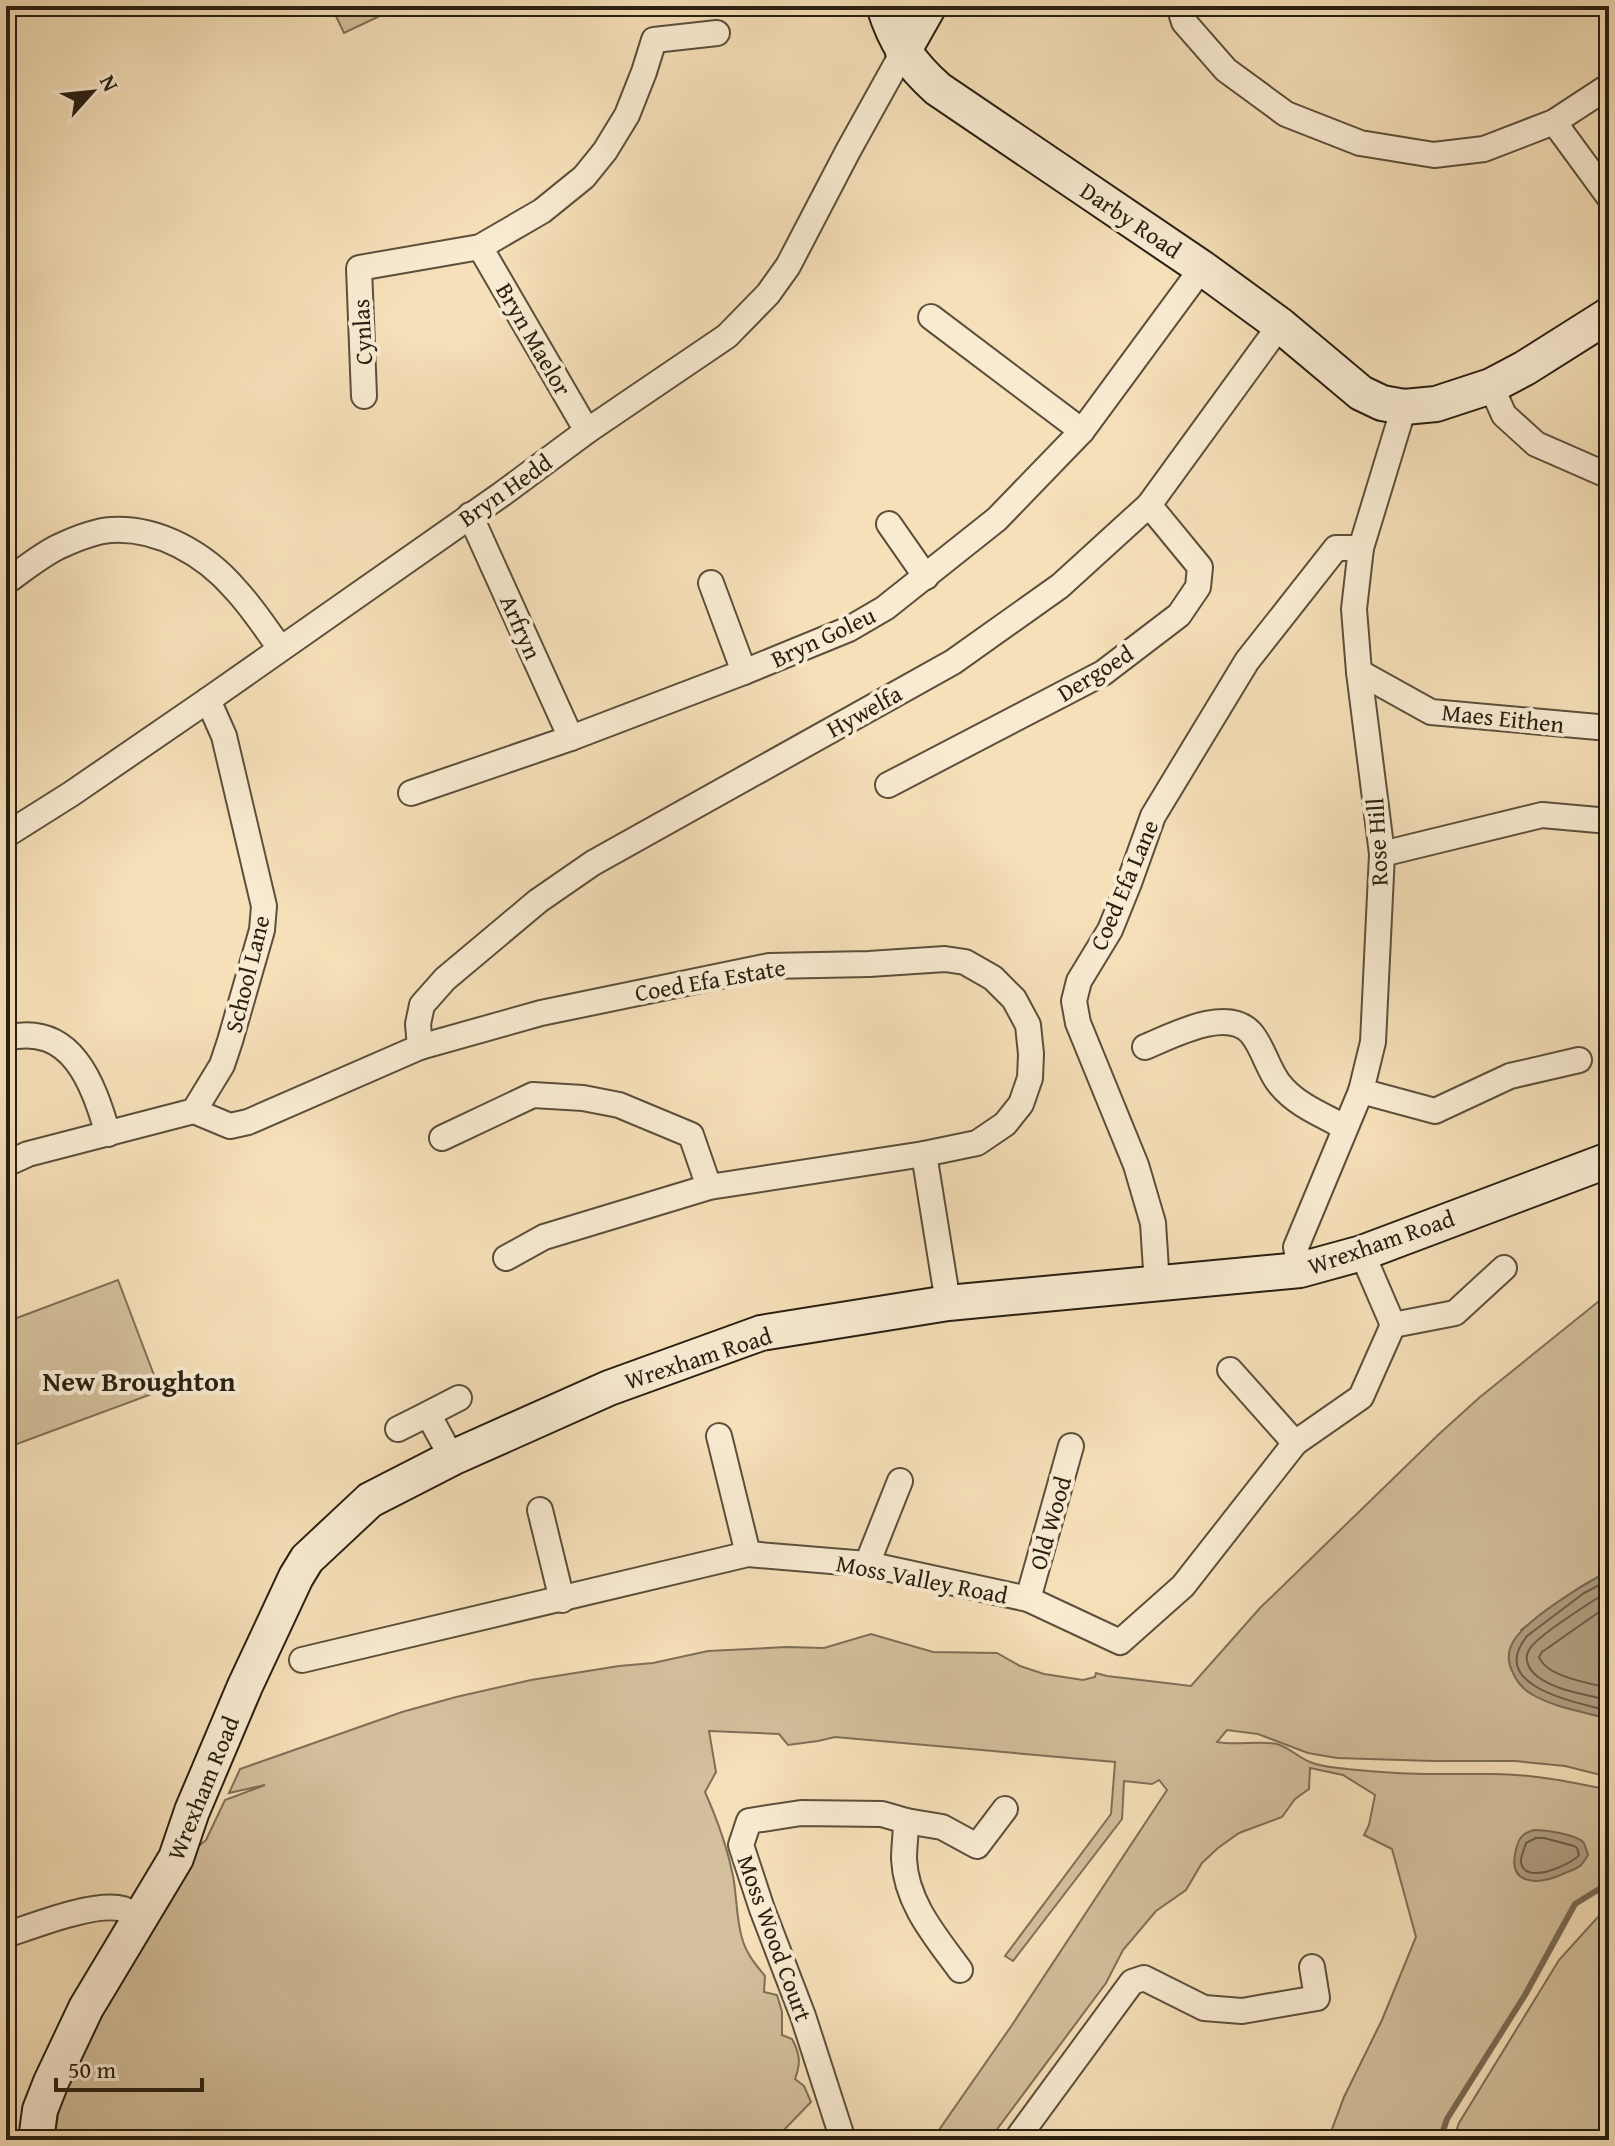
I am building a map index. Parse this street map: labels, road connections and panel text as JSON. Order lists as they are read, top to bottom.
{
  "streets": {
    "main road": ["Darby Road", "Wrexham Road"],
    "street": [
      "Cynlas",
      "Bryn Maelor",
      "Bryn Hedd",
      "Arfryn",
      "Bryn Goleu",
      "Dergoed",
      "Hywelfa",
      "Maes Eithen",
      "Rose Hill",
      "Coed Efa Lane",
      "School Lane",
      "Coed Efa Estate",
      "Old Wood",
      "Moss Valley Road",
      "Moss Wood Court"
    ]
  },
  "crossings": [
    ["Darby Road", "Bryn Hedd"],
    ["Darby Road", "Bryn Goleu"],
    ["Darby Road", "Hywelfa"],
    ["Darby Road", "Rose Hill"],
    ["Cynlas", "Bryn Maelor"],
    ["Bryn Maelor", "Bryn Hedd"],
    ["Bryn Hedd", "Arfryn"],
    ["Bryn Hedd", "School Lane"],
    ["Arfryn", "Bryn Goleu"],
    ["Dergoed", "Hywelfa"],
    ["Hywelfa", "Coed Efa Estate"],
    ["Maes Eithen", "Rose Hill"],
    ["Rose Hill", "Coed Efa Lane"],
    ["Rose Hill", "Wrexham Road"],
    ["Coed Efa Lane", "Wrexham Road"],
    ["School Lane", "Coed Efa Estate"],
    ["Old Wood", "Moss Valley Road"]
  ],
  "districts": ["New Broughton"],
  "scale_bar": "50 m",
  "north": "top right"
}
